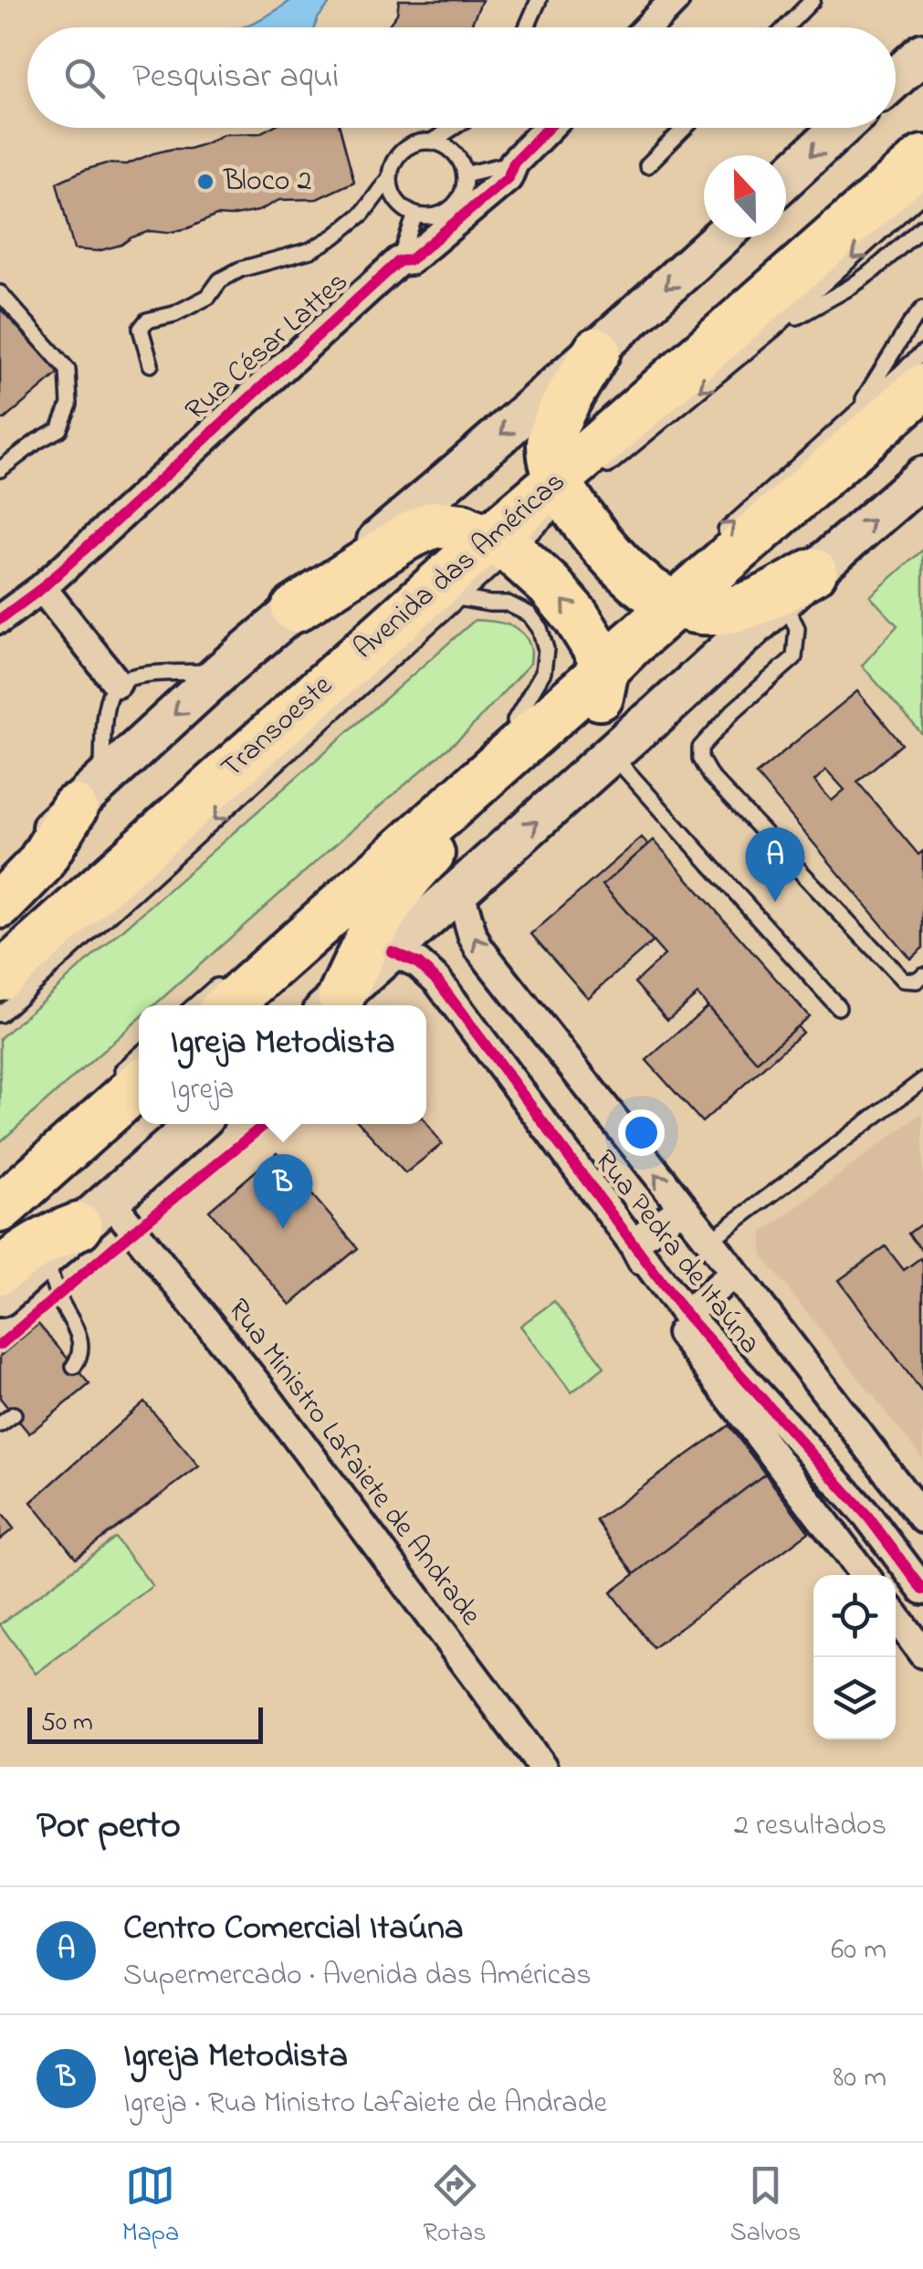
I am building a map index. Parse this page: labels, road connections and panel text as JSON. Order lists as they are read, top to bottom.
{
  "streets": {
    "highway": ["Avenida das Américas"],
    "street": ["Rua César Lattes", "Rua Pedra de Itaúna", "Rua Ministro Lafaiete de Andrade"],
    "lane": ["Transoeste"]
  },
  "crossings": [
    ["Avenida das Américas", "Transoeste"]
  ],
  "one_way": ["Transoeste"],
  "places": ["Bloco 2"],
  "scale_bar": "50 m",
  "north": "top",
  "page": {
    "search": "Pesquisar aqui",
    "pins": ["A", "B"],
    "popup": ["Igreja Metodista", "Igreja"],
    "scale": "50 m",
    "heading": ["Por perto", "2 resultados"],
    "list": [
      {
        "mark": "A",
        "name": "Centro Comercial Itaúna",
        "note": "Supermercado · Avenida das Américas",
        "value": "60 m"
      },
      {
        "mark": "B",
        "name": "Igreja Metodista",
        "note": "Igreja · Rua Ministro Lafaiete de Andrade",
        "value": "80 m"
      }
    ],
    "nav": ["Mapa", "Rotas", "Salvos"]
  }
}
